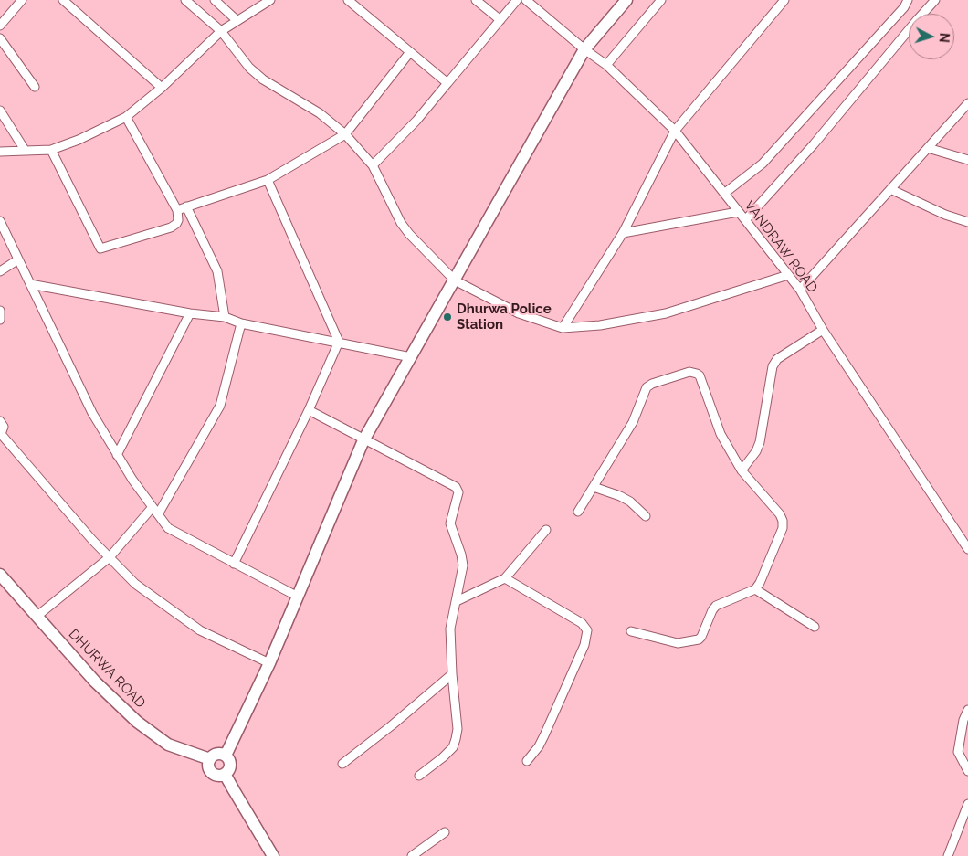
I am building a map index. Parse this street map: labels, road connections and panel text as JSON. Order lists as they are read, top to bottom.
{
  "streets": {
    "street": ["VANDRAW ROAD", "DHURWA ROAD"]
  },
  "places": ["Dhurwa Police Station"],
  "north": "right"
}
